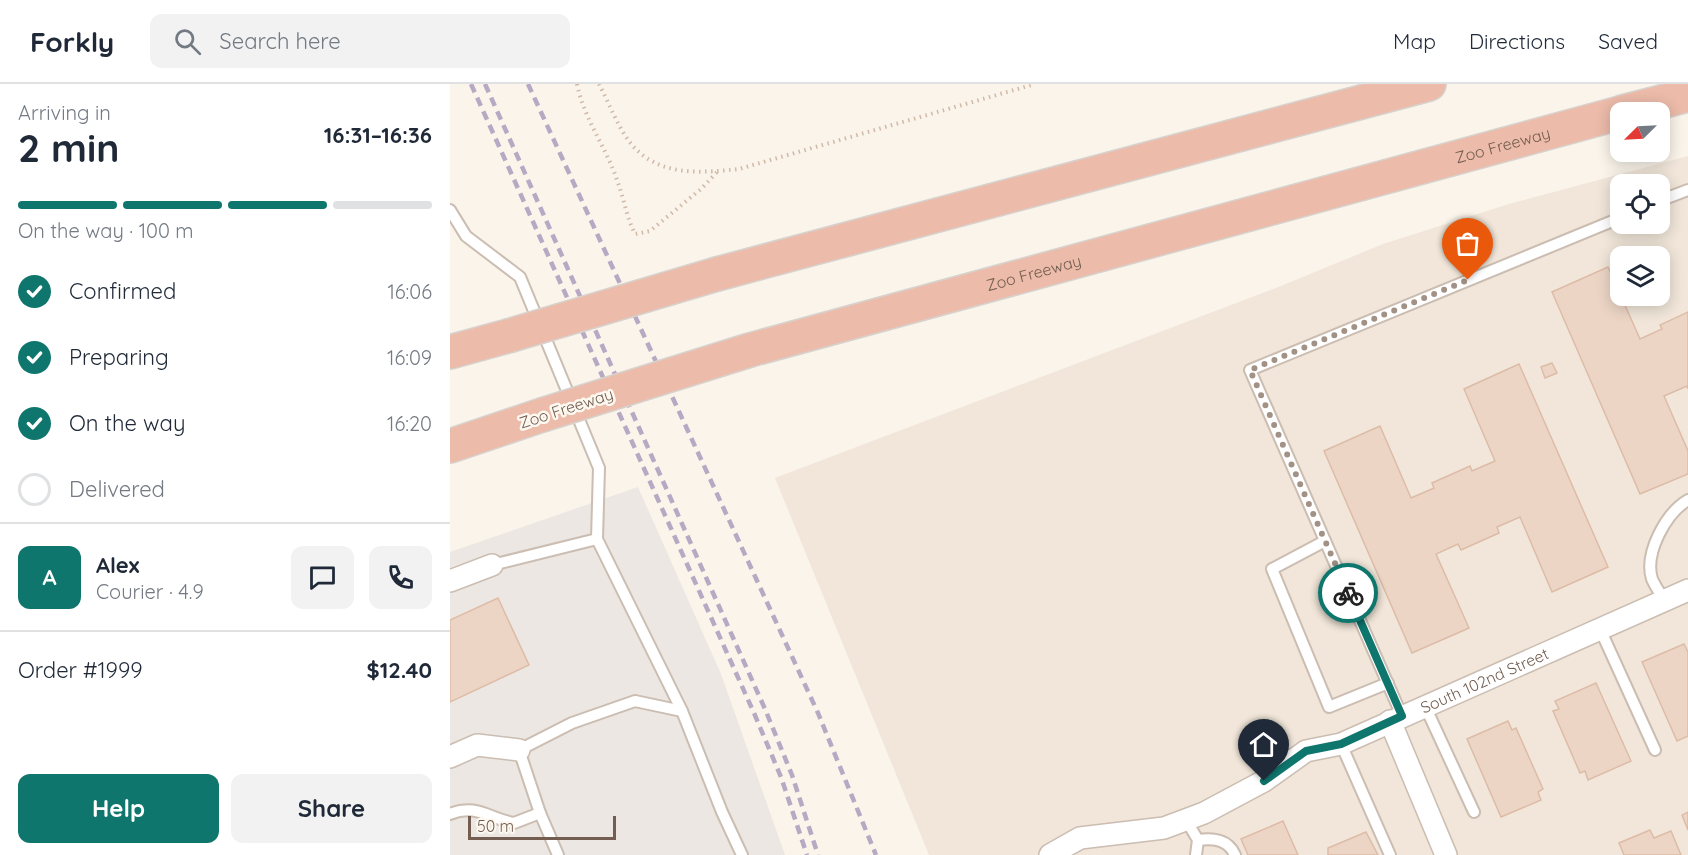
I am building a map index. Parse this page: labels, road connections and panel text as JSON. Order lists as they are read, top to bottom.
{
  "streets": {
    "highway": ["Zoo Freeway"],
    "street": ["South 102nd Street"]
  },
  "scale_bar": "50 m",
  "north": "bottom left",
  "page": {
    "header": "Forkly",
    "search": "Search here",
    "nav": ["Map", "Directions", "Saved"],
    "heading": ["2 min", "Arriving in", "16:31–16:36"],
    "panel": [
      "Alex",
      "Courier · 4.9",
      "Order #1999",
      "$12.40"
    ],
    "bar": "On the way · 100 m",
    "list": [
      ["Confirmed", "16:06"],
      ["Preparing", "16:09"],
      ["On the way", "16:20"],
      "Delivered"
    ],
    "round": "A",
    "buttons": ["Help", "Share"],
    "scale": "50 m"
  }
}
